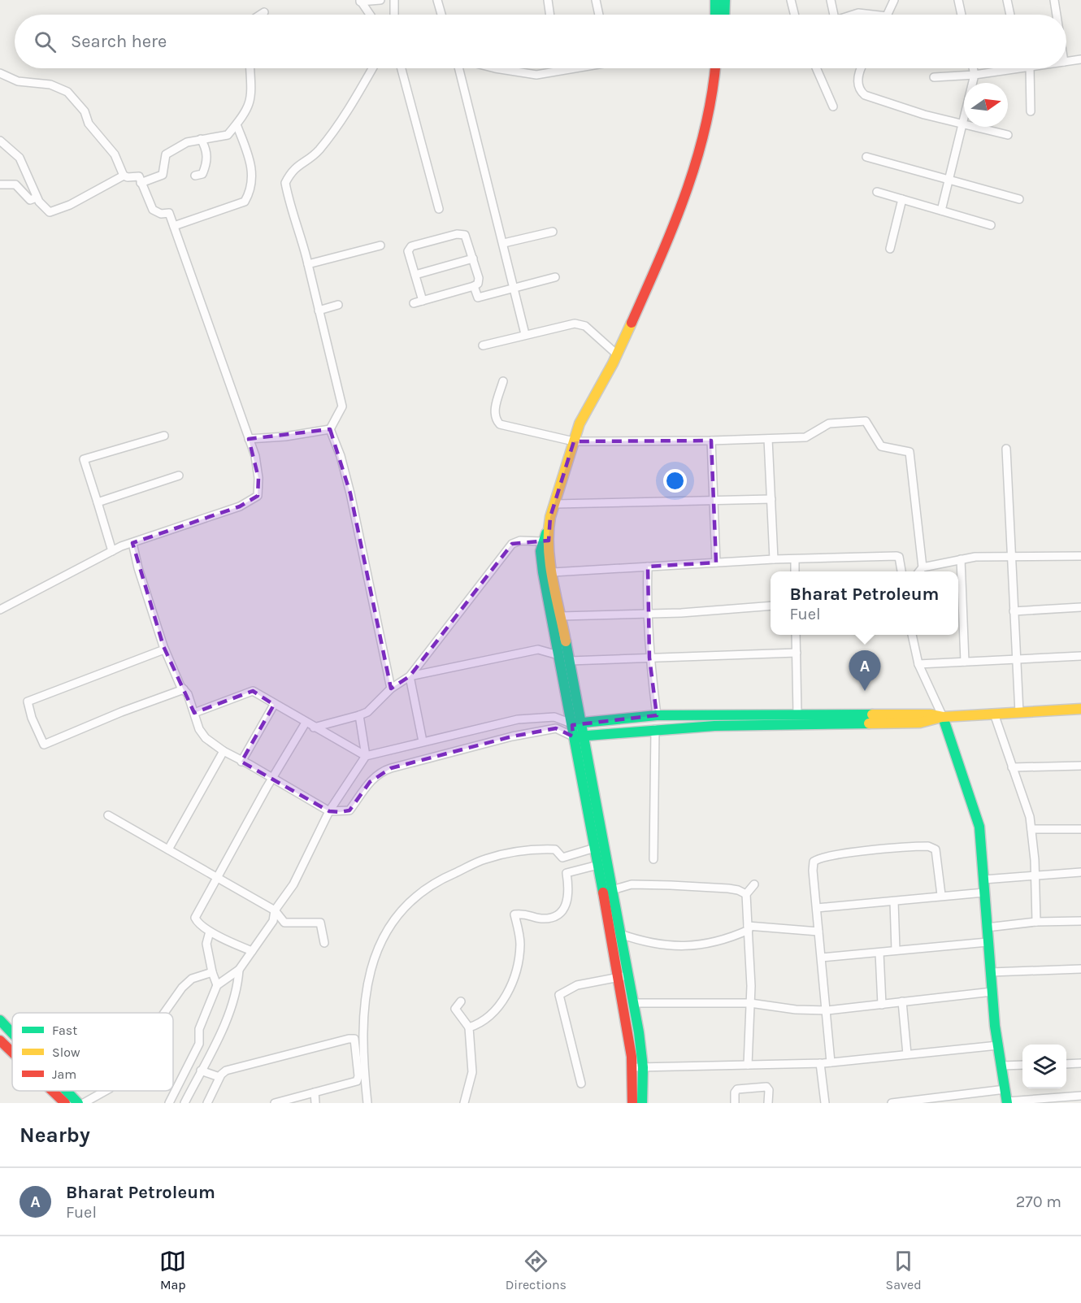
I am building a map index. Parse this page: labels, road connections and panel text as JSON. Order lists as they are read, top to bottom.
{
  "legend": ["Fast", "Slow", "Jam"],
  "north": "right",
  "page": {
    "search": "Search here",
    "popup": ["Bharat Petroleum", "Fuel"],
    "pins": "A",
    "heading": "Nearby",
    "list": [
      {
        "mark": "A",
        "name": "Bharat Petroleum",
        "note": "Fuel",
        "value": "270 m"
      }
    ],
    "nav": ["Map", "Directions", "Saved"]
  }
}
